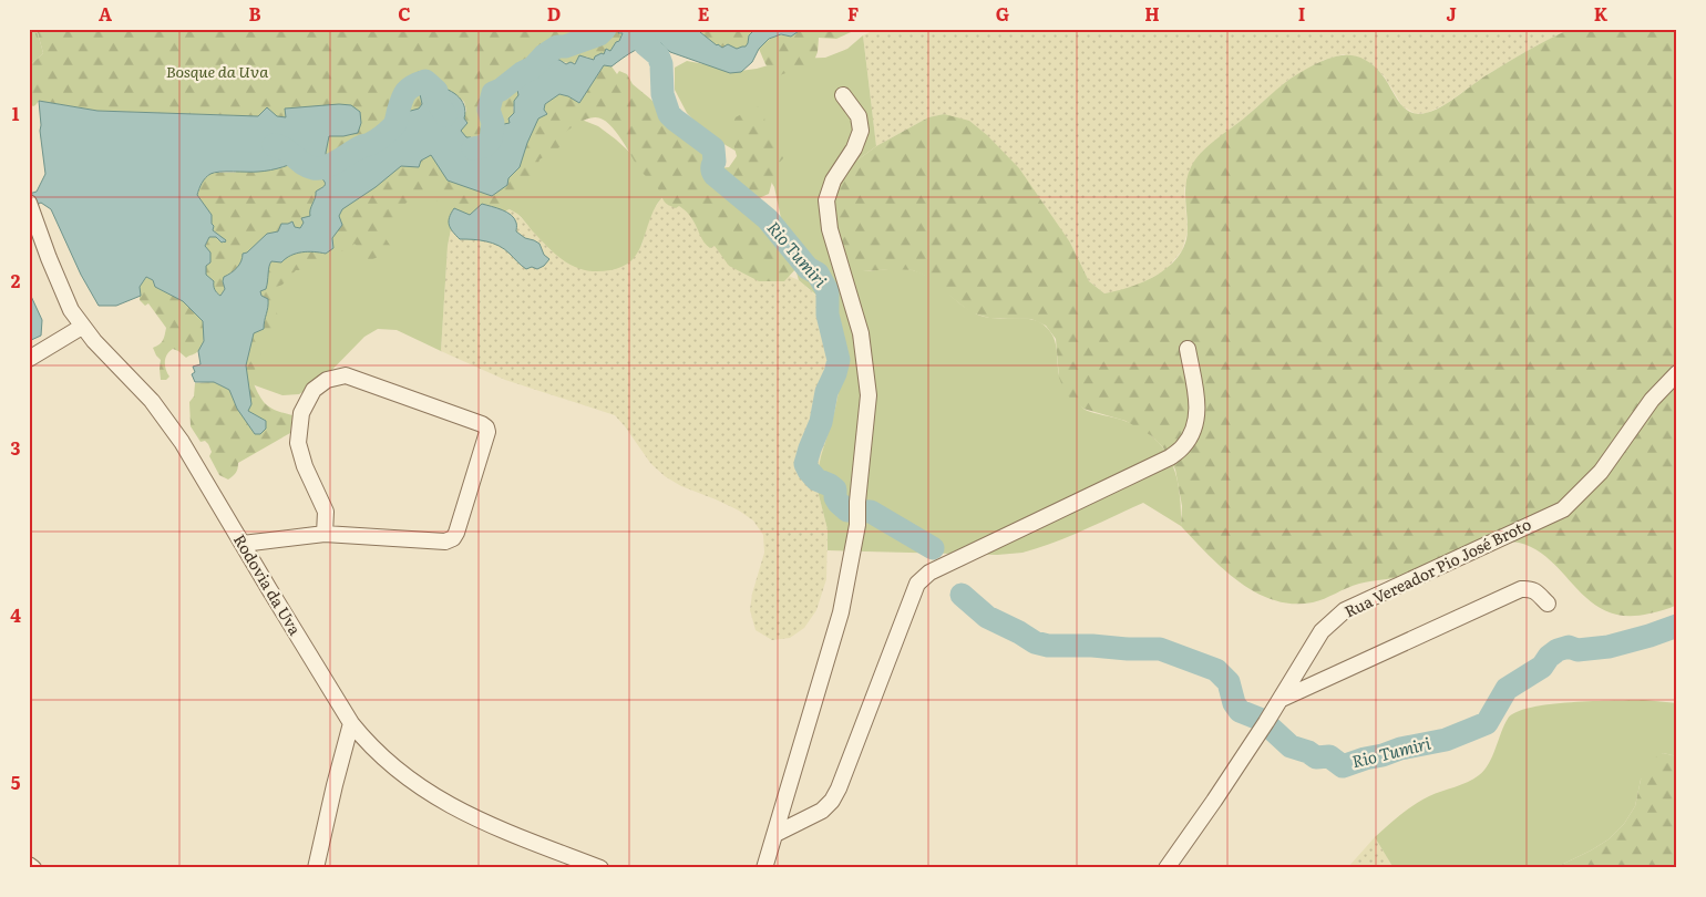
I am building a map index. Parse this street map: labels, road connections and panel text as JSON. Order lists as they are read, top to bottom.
{
  "streets": {
    "street": ["Rua Vereador Pio José Broto", "Rodovia da Uva"]
  },
  "water": ["Rio Tumiri"],
  "parks": ["Bosque da Uva"],
  "grid": {
    "columns": [
      "A",
      "B",
      "C",
      "D",
      "E",
      "F",
      "G",
      "H",
      "I",
      "J",
      "K"
    ],
    "rows": [
      "1",
      "2",
      "3",
      "4",
      "5"
    ]
  }
}
